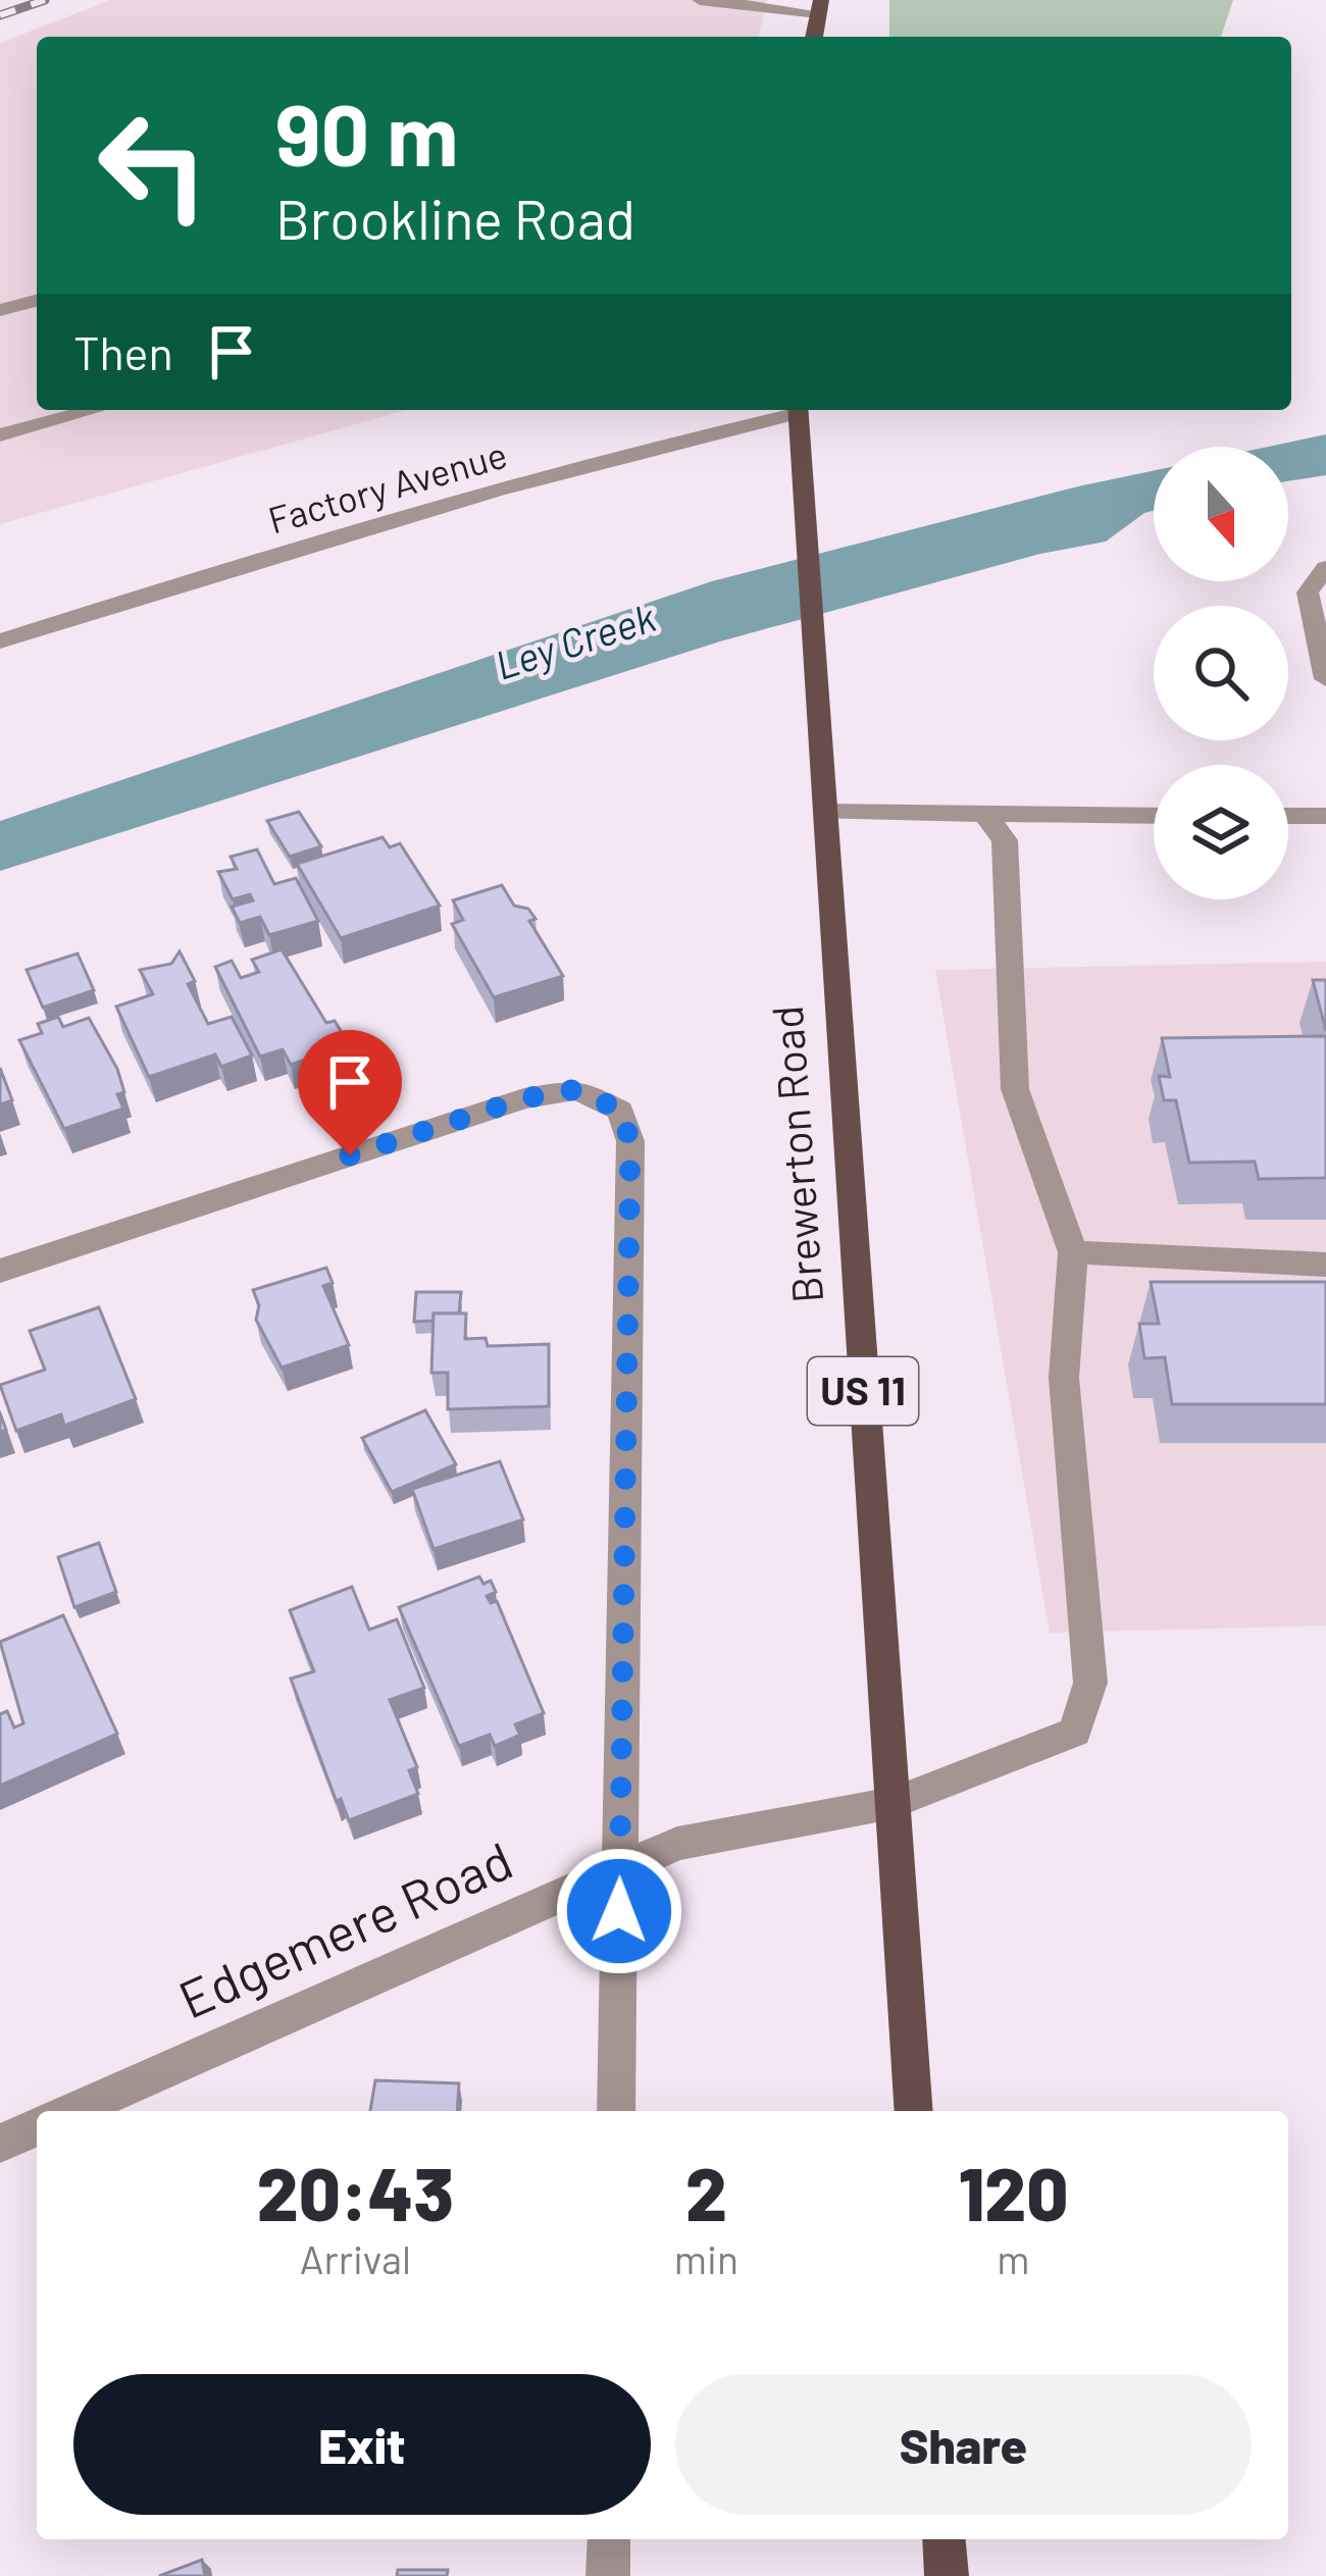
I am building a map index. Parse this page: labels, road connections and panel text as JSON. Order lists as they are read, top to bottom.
{
  "streets": {
    "main road": ["Brewerton Road", "US 11"],
    "street": ["Factory Avenue", "Edgemere Road"]
  },
  "crossings": [
    ["Brewerton Road", "Edgemere Road"]
  ],
  "water": ["Ley Creek"],
  "north": "bottom",
  "page": {
    "turn": ["90 m", "Brookline Road"],
    "then": "Then",
    "eta": [
      "20:43",
      "Arrival",
      "2",
      "min",
      "120",
      "m"
    ],
    "buttons": ["Exit", "Share"]
  }
}
